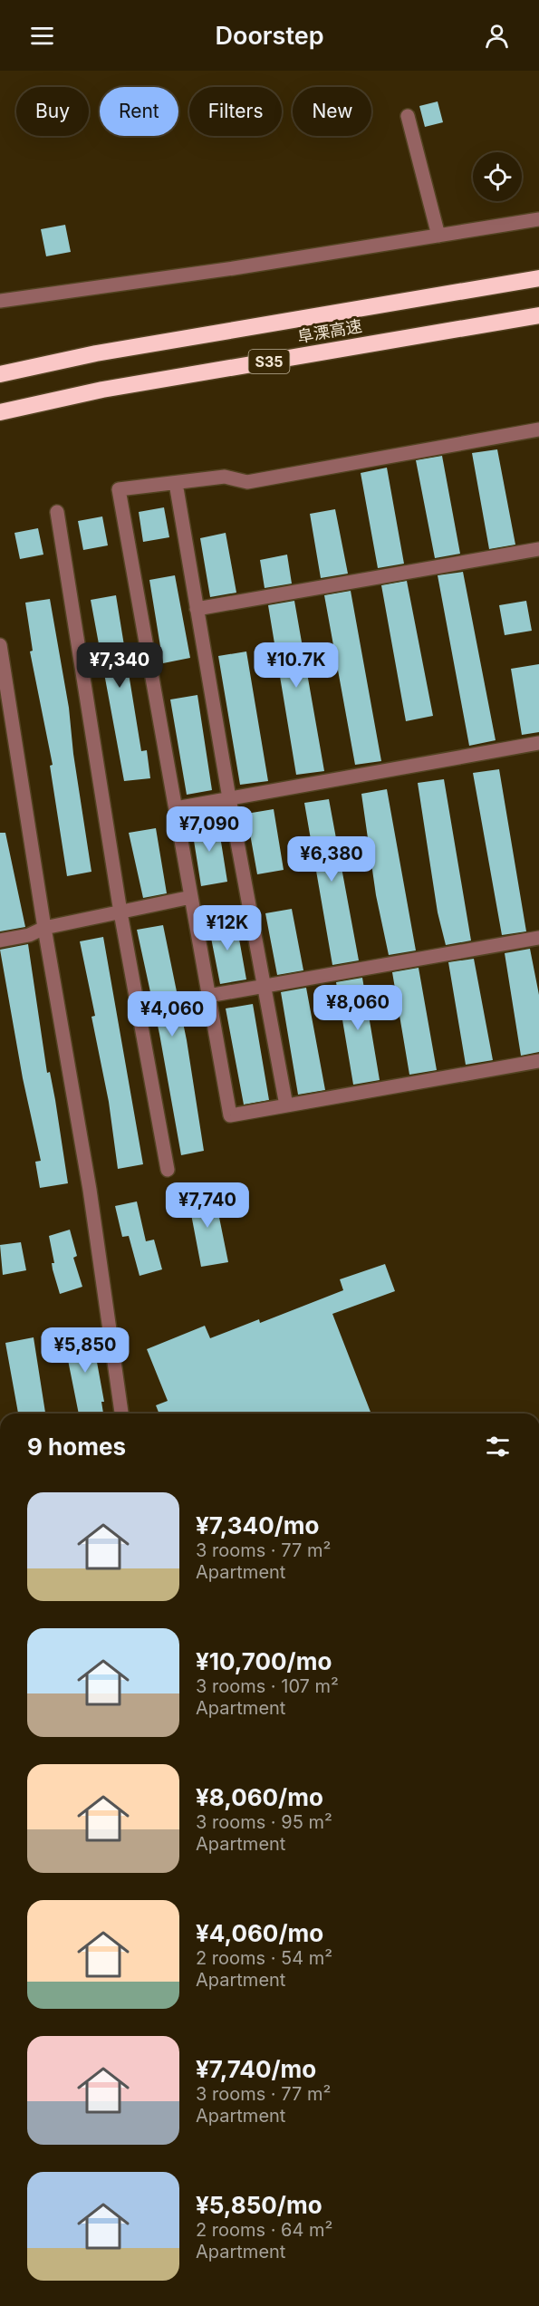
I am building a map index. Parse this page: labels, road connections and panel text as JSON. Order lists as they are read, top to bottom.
{
  "streets": {
    "highway": ["阜溧高速", "S35"]
  },
  "page": {
    "header": "Doorstep",
    "chip": [
      "Buy",
      "Rent",
      "Filters",
      "New"
    ],
    "price": [
      "¥7,340",
      "¥10.7K",
      "¥7,090",
      "¥6,380",
      "¥12K",
      "¥8,060",
      "¥4,060",
      "¥7,740",
      "¥5,850"
    ],
    "heading": "9 homes",
    "list": [
      {
        "name": "¥7,340/mo",
        "note": "3 rooms · 77 m² · Apartment"
      },
      {
        "name": "¥10,700/mo",
        "note": "3 rooms · 107 m² · Apartment"
      },
      {
        "name": "¥8,060/mo",
        "note": "3 rooms · 95 m² · Apartment"
      },
      {
        "name": "¥4,060/mo",
        "note": "2 rooms · 54 m² · Apartment"
      },
      {
        "name": "¥7,740/mo",
        "note": "3 rooms · 77 m² · Apartment"
      },
      {
        "name": "¥5,850/mo",
        "note": "2 rooms · 64 m² · Apartment"
      }
    ]
  }
}
